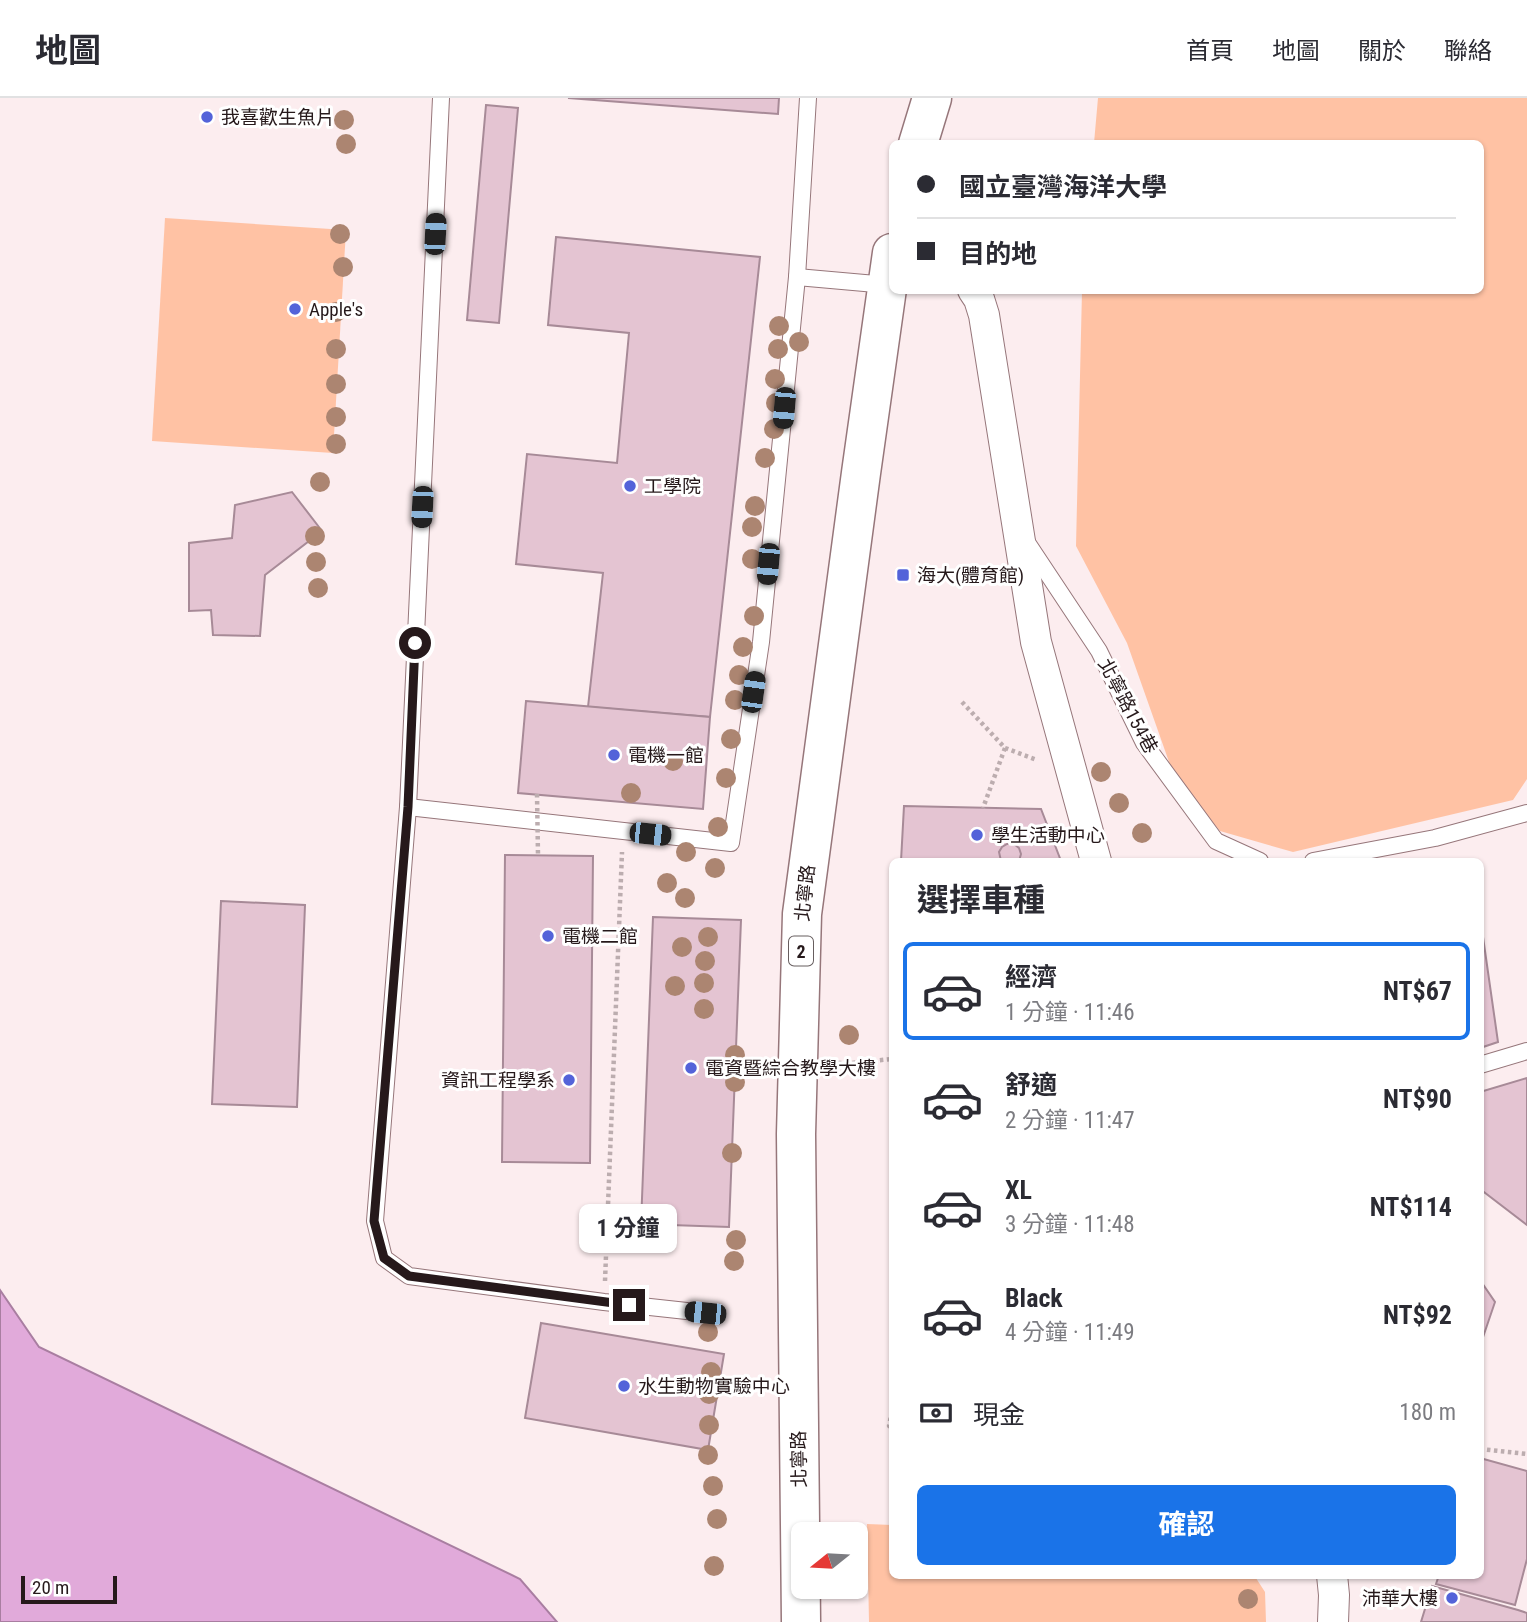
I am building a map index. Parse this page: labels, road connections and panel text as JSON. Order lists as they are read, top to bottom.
{
  "streets": {
    "main road": ["北寧路", "2"],
    "street": ["北寧路154巷"]
  },
  "places": {
    "other": [
      "我喜歡生魚片",
      "Apple's",
      "工學院",
      "電機一館",
      "學生活動中心",
      "電機二館",
      "電資暨綜合教學大樓",
      "資訊工程學系",
      "水生動物實驗中心",
      "沛華大樓"
    ],
    "transit": ["海大(體育館)"]
  },
  "scale_bar": "20 m",
  "north": "left",
  "page": {
    "header": "地圖",
    "nav": [
      "首頁",
      "地圖",
      "關於",
      "聯絡"
    ],
    "banner": ["國立臺灣海洋大學", "目的地"],
    "heading": "選擇車種",
    "list": [
      {
        "name": "經濟",
        "note": "1 分鐘 · 11:46",
        "value": "NT$67"
      },
      {
        "name": "舒適",
        "note": "2 分鐘 · 11:47",
        "value": "NT$90"
      },
      {
        "name": "XL",
        "note": "3 分鐘 · 11:48",
        "value": "NT$114"
      },
      {
        "name": "Black",
        "note": "4 分鐘 · 11:49",
        "value": "NT$92"
      }
    ],
    "bubble": "1 分鐘",
    "pay": ["現金", "180 m"],
    "buttons": "確認",
    "scale": "20 m"
  }
}
